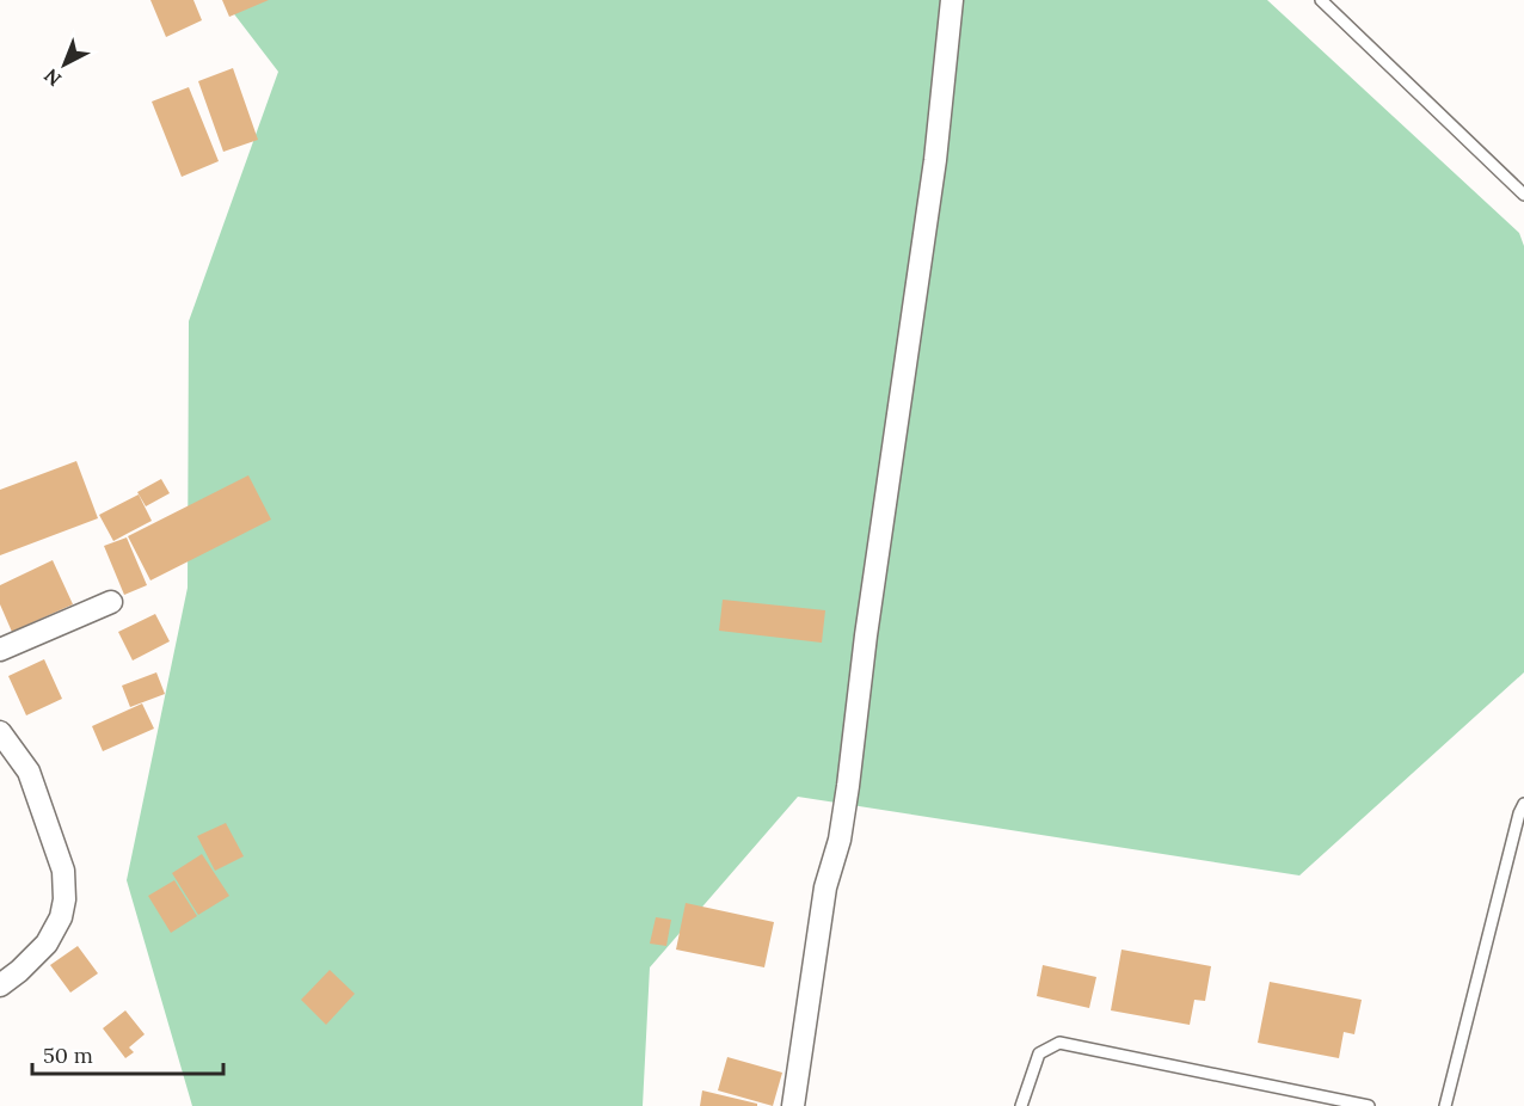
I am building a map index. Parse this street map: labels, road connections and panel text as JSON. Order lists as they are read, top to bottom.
{
  "scale_bar": "50 m",
  "north": "bottom left"
}
